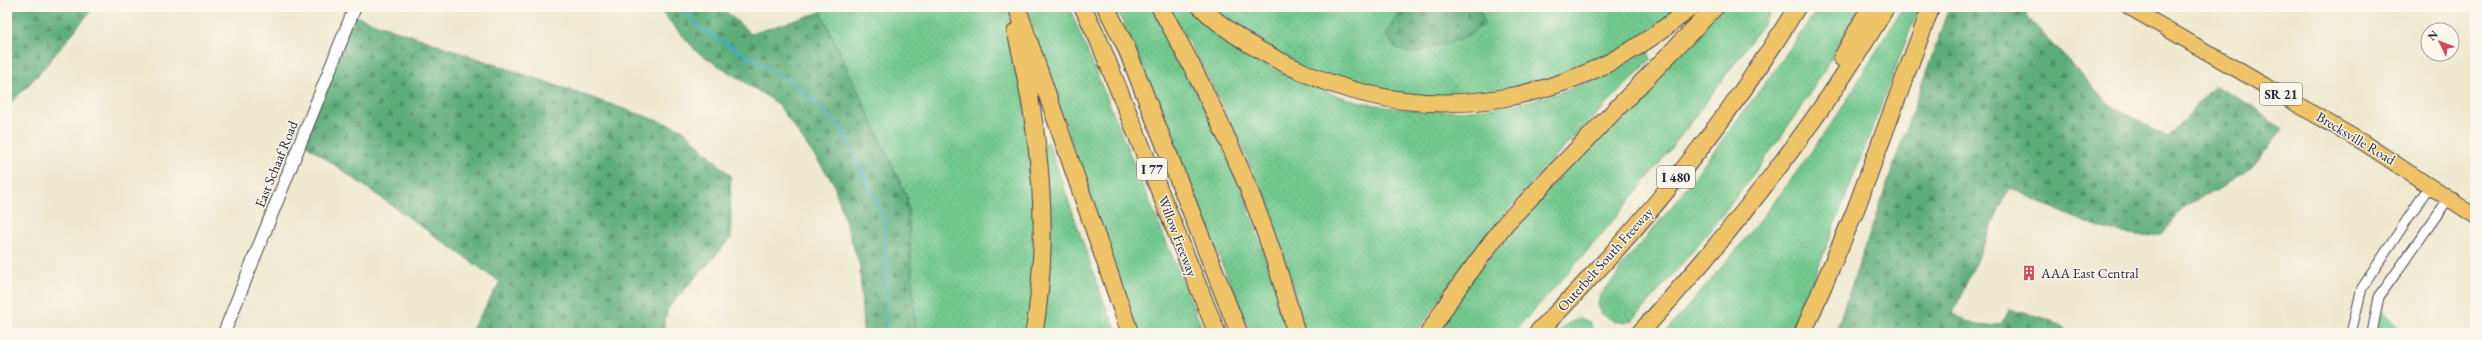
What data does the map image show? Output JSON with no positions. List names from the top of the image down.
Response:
{
  "streets": {
    "highway": [
      "I 77",
      "I 480",
      "Willow Freeway",
      "Outerbelt South Freeway"
    ],
    "main road": ["SR 21", "Brecksville Road"],
    "street": ["East Schaaf Road"]
  },
  "places": {
    "building": ["AAA East Central"]
  },
  "north": "top left"
}
